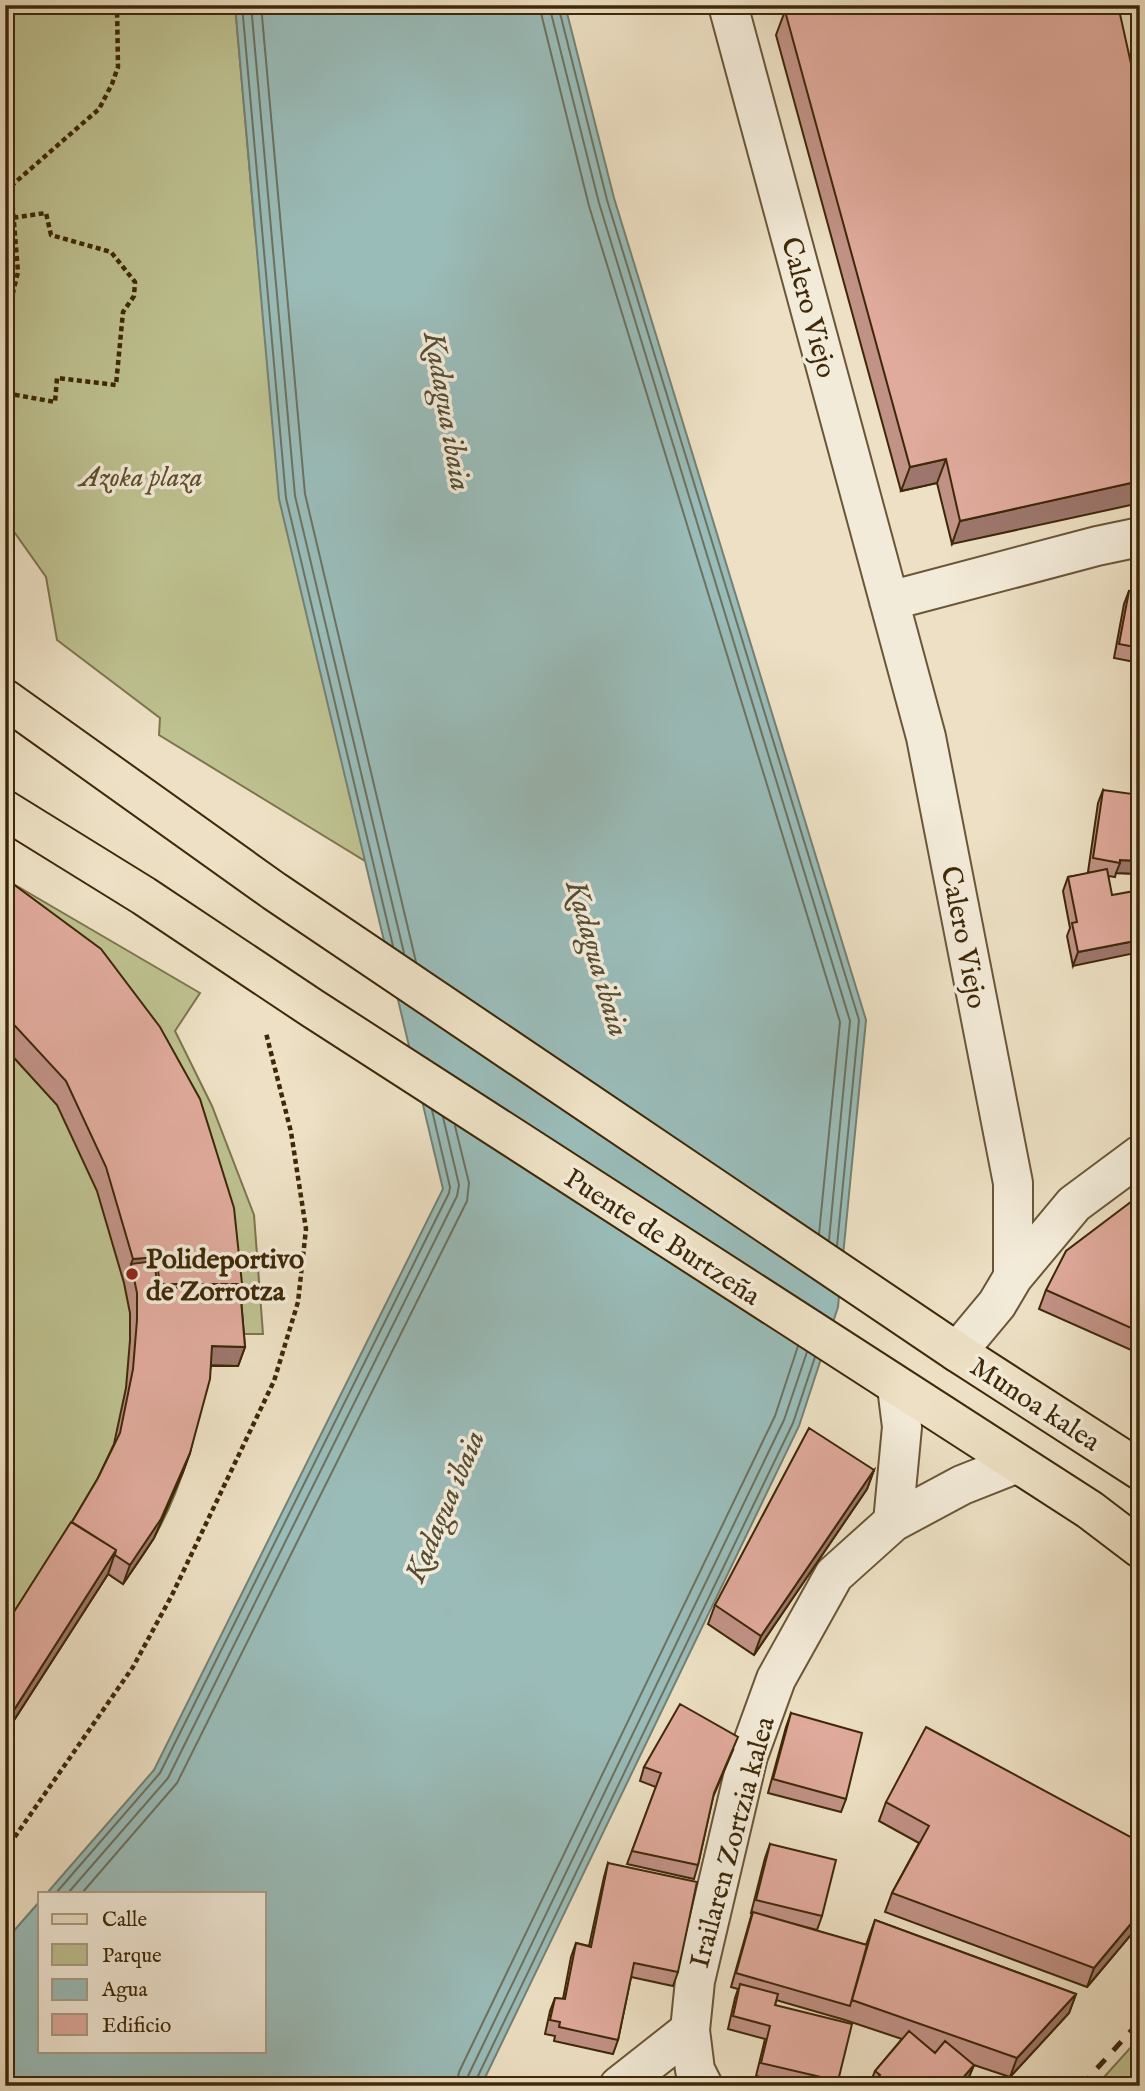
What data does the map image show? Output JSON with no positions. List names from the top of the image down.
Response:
{
  "streets": {
    "main road": ["Puente de Burtzeña", "Munoa kalea"],
    "street": ["Calero Viejo", "Irailaren Zortzia kalea"]
  },
  "crossings": [
    ["Puente de Burtzeña", "Irailaren Zortzia kalea"]
  ],
  "water": ["Kadagua ibaia"],
  "parks": ["Azoka plaza"],
  "places": ["Polideportivo de Zorrotza"],
  "legend": [
    "Calle",
    "Parque",
    "Agua",
    "Edificio"
  ]
}
